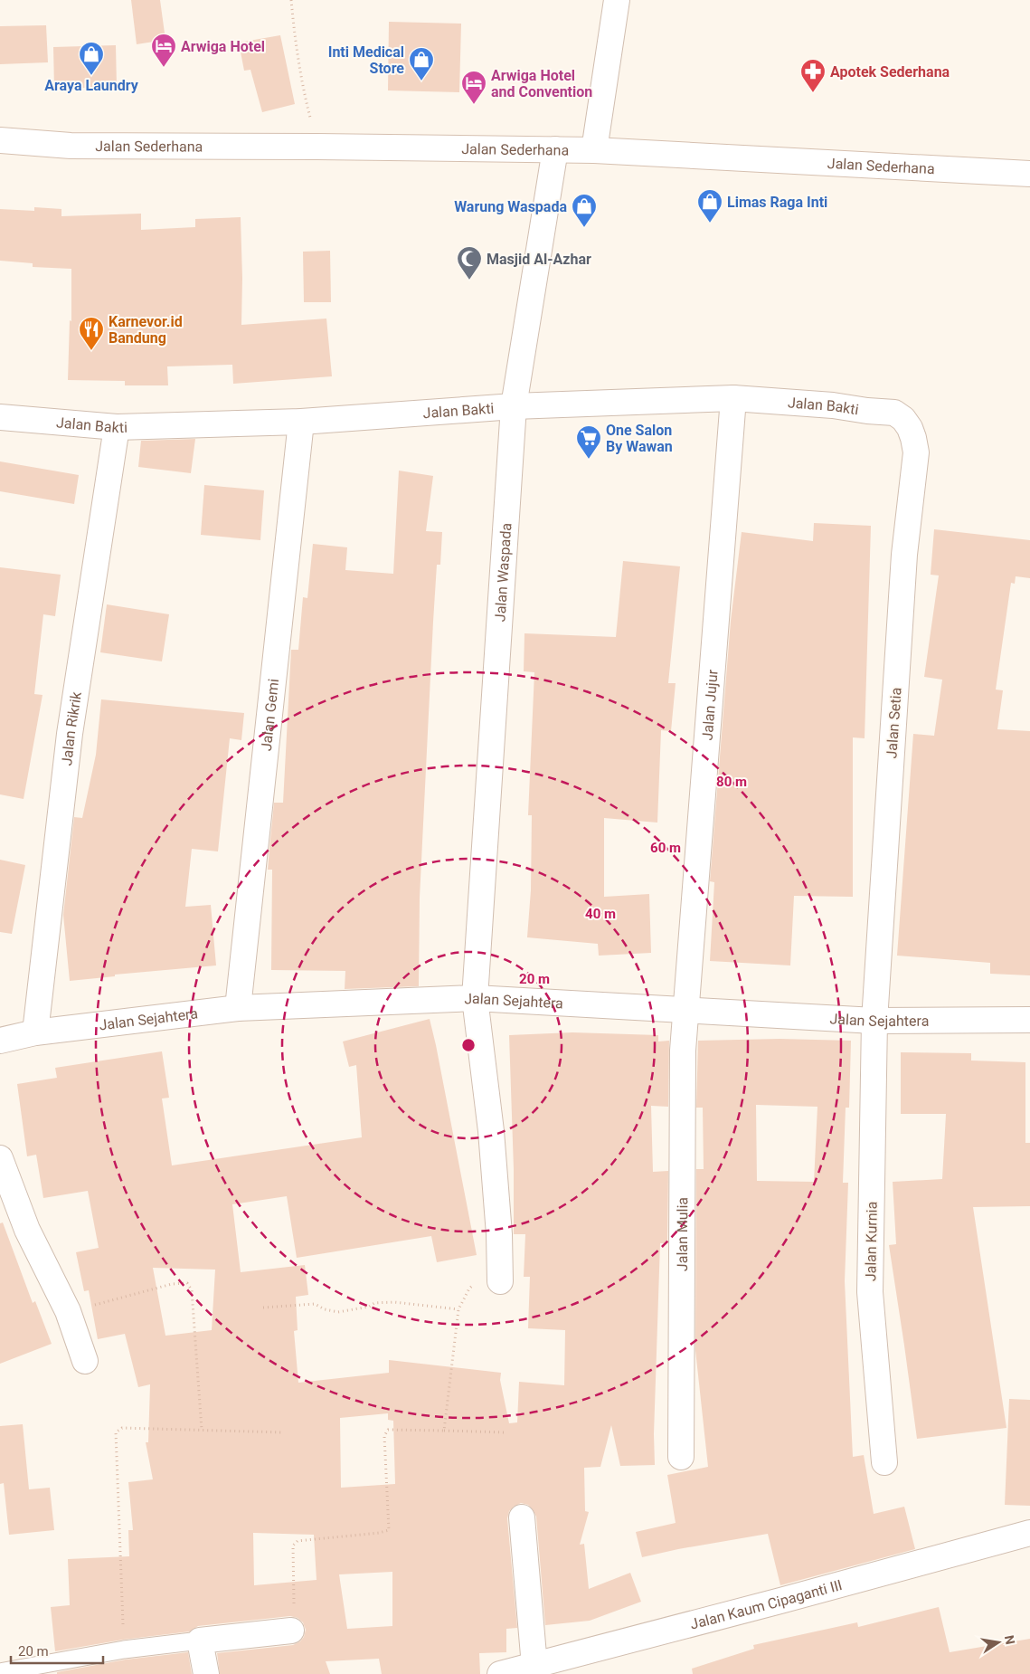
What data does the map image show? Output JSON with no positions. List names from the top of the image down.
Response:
{
  "streets": {
    "street": [
      "Jalan Sederhana",
      "Jalan Bakti",
      "Jalan Waspada",
      "Jalan Jujur",
      "Jalan Gemi",
      "Jalan Setia",
      "Jalan Rikrik",
      "Jalan Sejahtera",
      "Jalan Mulia",
      "Jalan Kurnia",
      "Jalan Kaum Cipaganti III"
    ]
  },
  "crossings": [
    ["Jalan Sederhana", "Jalan Waspada"],
    ["Jalan Bakti", "Jalan Waspada"],
    ["Jalan Bakti", "Jalan Jujur"],
    ["Jalan Bakti", "Jalan Gemi"],
    ["Jalan Bakti", "Jalan Setia"],
    ["Jalan Bakti", "Jalan Rikrik"],
    ["Jalan Waspada", "Jalan Sejahtera"],
    ["Jalan Jujur", "Jalan Sejahtera"],
    ["Jalan Jujur", "Jalan Mulia"],
    ["Jalan Gemi", "Jalan Sejahtera"],
    ["Jalan Setia", "Jalan Sejahtera"],
    ["Jalan Setia", "Jalan Kurnia"],
    ["Jalan Rikrik", "Jalan Sejahtera"],
    ["Jalan Sejahtera", "Jalan Mulia"],
    ["Jalan Sejahtera", "Jalan Kurnia"]
  ],
  "places": {
    "hotel": ["Arwiga Hotel", "Arwiga Hotel and Convention"],
    "shop": [
      "Araya Laundry",
      "Inti Medical Store",
      "Limas Raga Inti",
      "Warung Waspada"
    ],
    "pharmacy": ["Apotek Sederhana"],
    "mosque": ["Masjid Al-Azhar"],
    "restaurant": ["Karnevor.id Bandung"],
    "supermarket": ["One Salon By Wawan"]
  },
  "scale_bar": "20 m",
  "north": "right",
  "rings": [
    "80 m",
    "60 m",
    "40 m",
    "20 m"
  ]
}
